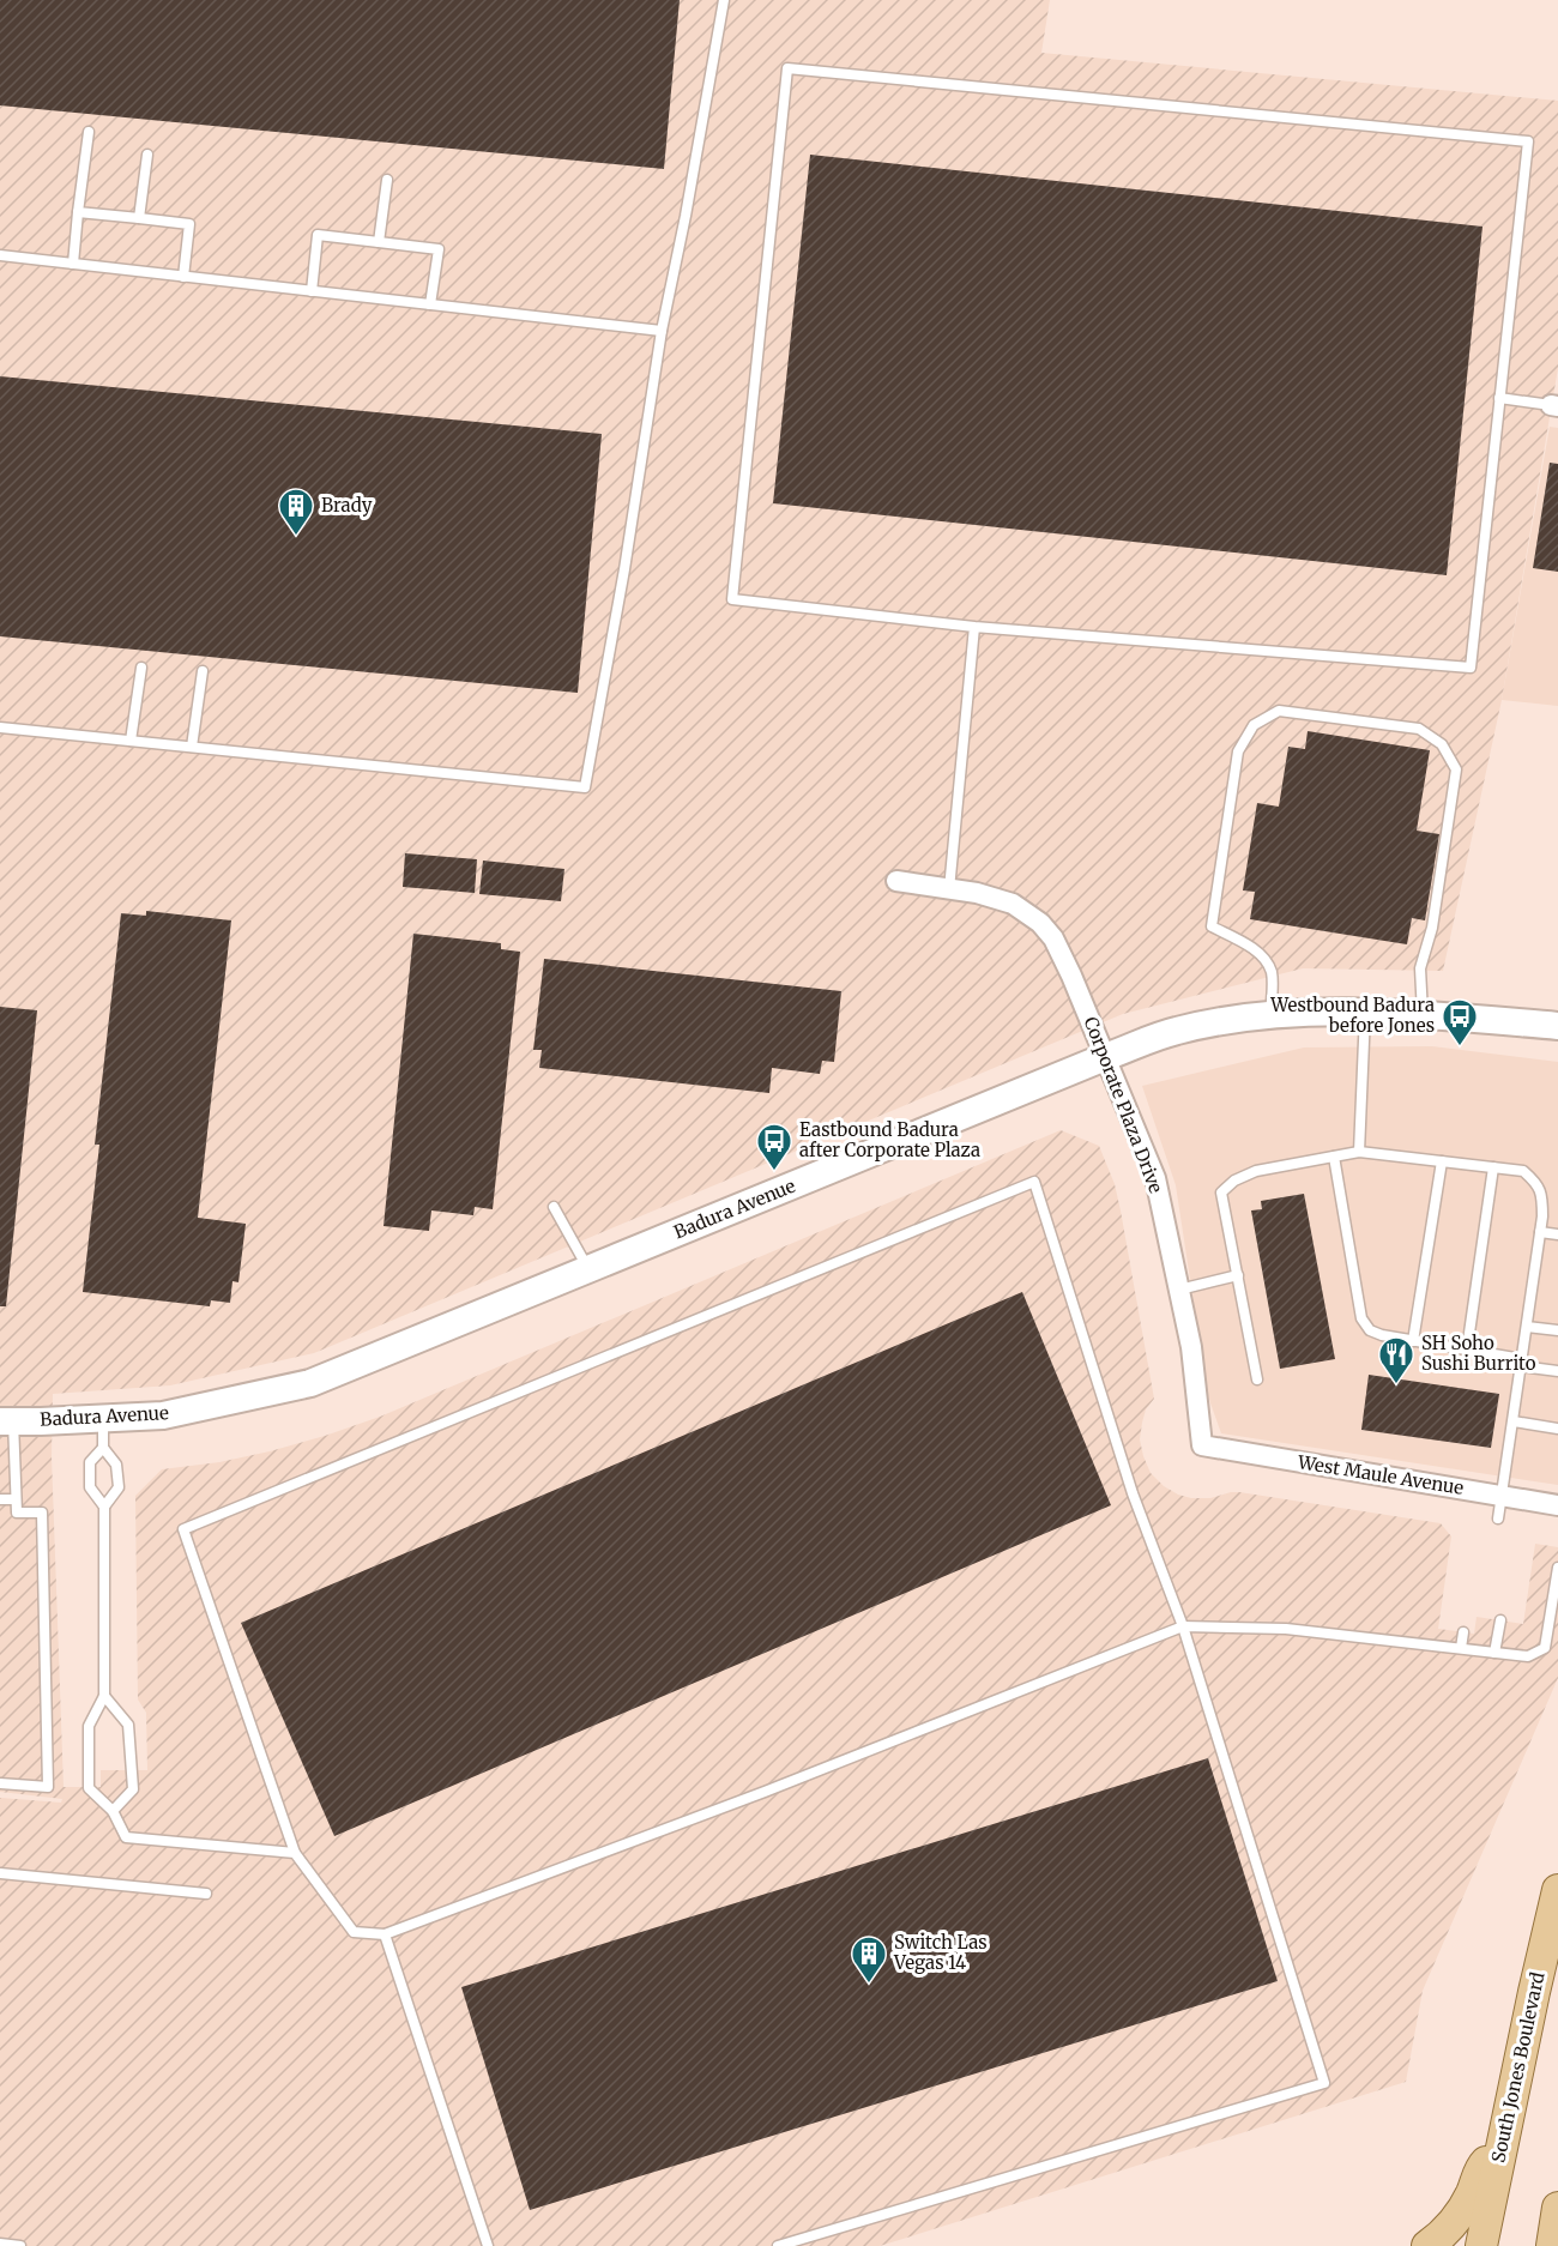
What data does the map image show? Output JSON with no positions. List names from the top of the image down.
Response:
{
  "streets": {
    "main road": ["Badura Avenue", "South Jones Boulevard"],
    "street": ["Corporate Plaza Drive", "West Maule Avenue"]
  },
  "crossings": [
    ["Corporate Plaza Drive", "Badura Avenue"],
    ["Corporate Plaza Drive", "West Maule Avenue"]
  ],
  "places": {
    "building": ["Brady", "Switch Las Vegas 14"],
    "bus stop": ["Westbound Badura before Jones", "Eastbound Badura after Corporate Plaza"],
    "restaurant": ["SH Soho Sushi Burrito"]
  }
}
